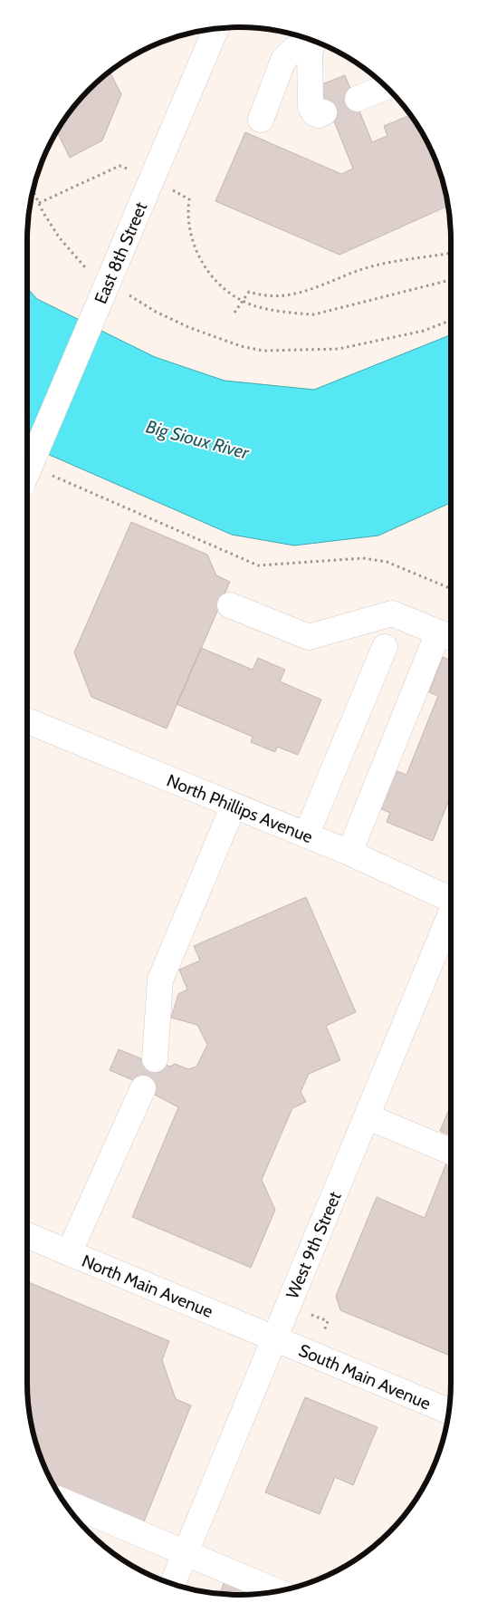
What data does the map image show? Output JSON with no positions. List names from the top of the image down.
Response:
{
  "streets": {
    "street": [
      "East 8th Street",
      "North Phillips Avenue",
      "West 9th Street",
      "North Main Avenue",
      "South Main Avenue"
    ]
  },
  "crossings": [
    ["West 9th Street", "North Main Avenue"],
    ["West 9th Street", "South Main Avenue"],
    ["North Main Avenue", "South Main Avenue"]
  ],
  "water": ["Big Sioux River"]
}
